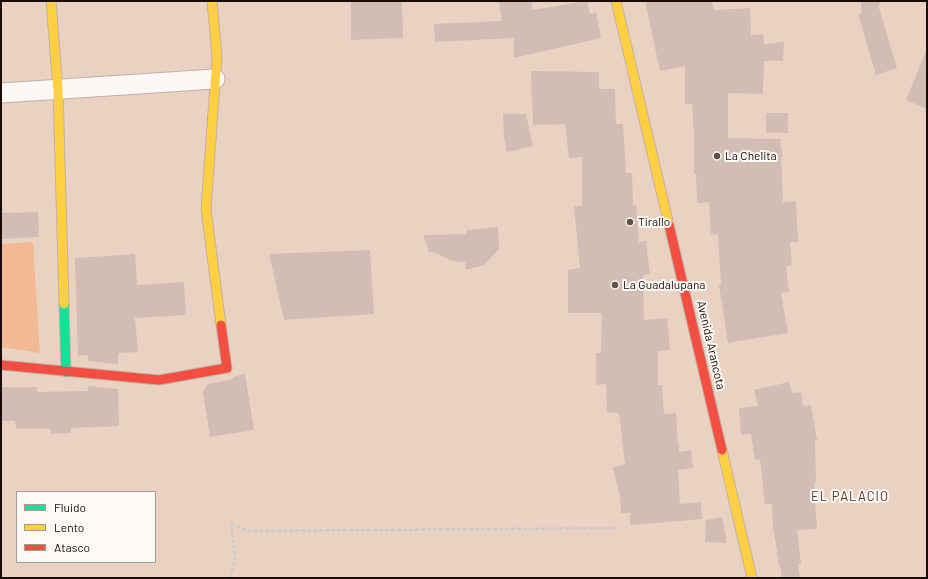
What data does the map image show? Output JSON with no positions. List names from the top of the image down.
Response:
{
  "streets": {
    "street": ["Avenida Arancota"]
  },
  "districts": ["EL PALACIO"],
  "places": ["La Chelita", "Tirallo", "La Guadalupana"],
  "legend": ["Fluido", "Lento", "Atasco"]
}
